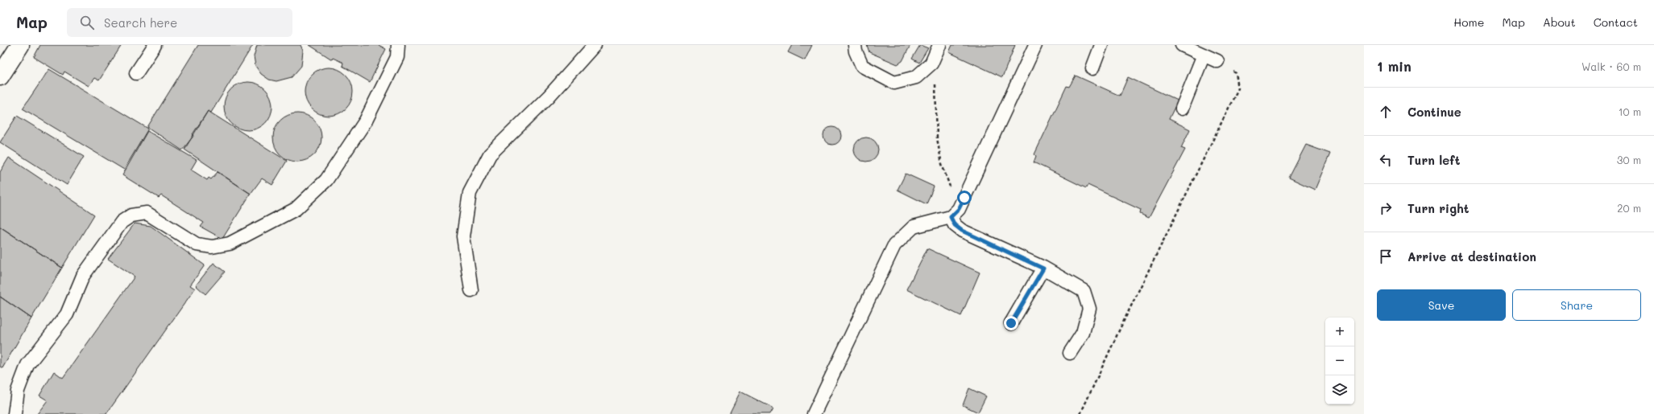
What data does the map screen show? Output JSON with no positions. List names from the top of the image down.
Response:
{
  "page": {
    "header": "Map",
    "search": "Search here",
    "nav": [
      "Home",
      "Map",
      "About",
      "Contact"
    ],
    "heading": ["1 min", "Walk · 60 m"],
    "list": [
      ["Continue", "10 m"],
      ["Turn left", "30 m"],
      ["Turn right", "20 m"],
      "Arrive at destination"
    ],
    "buttons": ["Save", "Share"],
    "map_buttons": ["+", "−"]
  }
}
